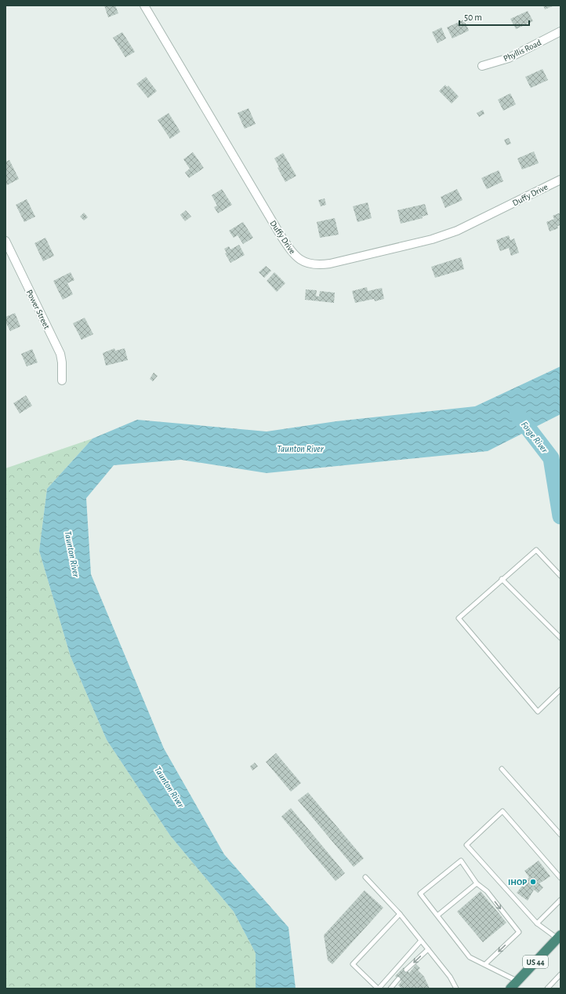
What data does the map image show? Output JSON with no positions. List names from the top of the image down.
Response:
{
  "streets": {
    "highway": ["US 44"],
    "street": ["Phyllis Road", "Duffy Drive", "Power Street"]
  },
  "water": ["Forge River", "Taunton River"],
  "places": ["IHOP"],
  "scale_bar": "50 m"
}
